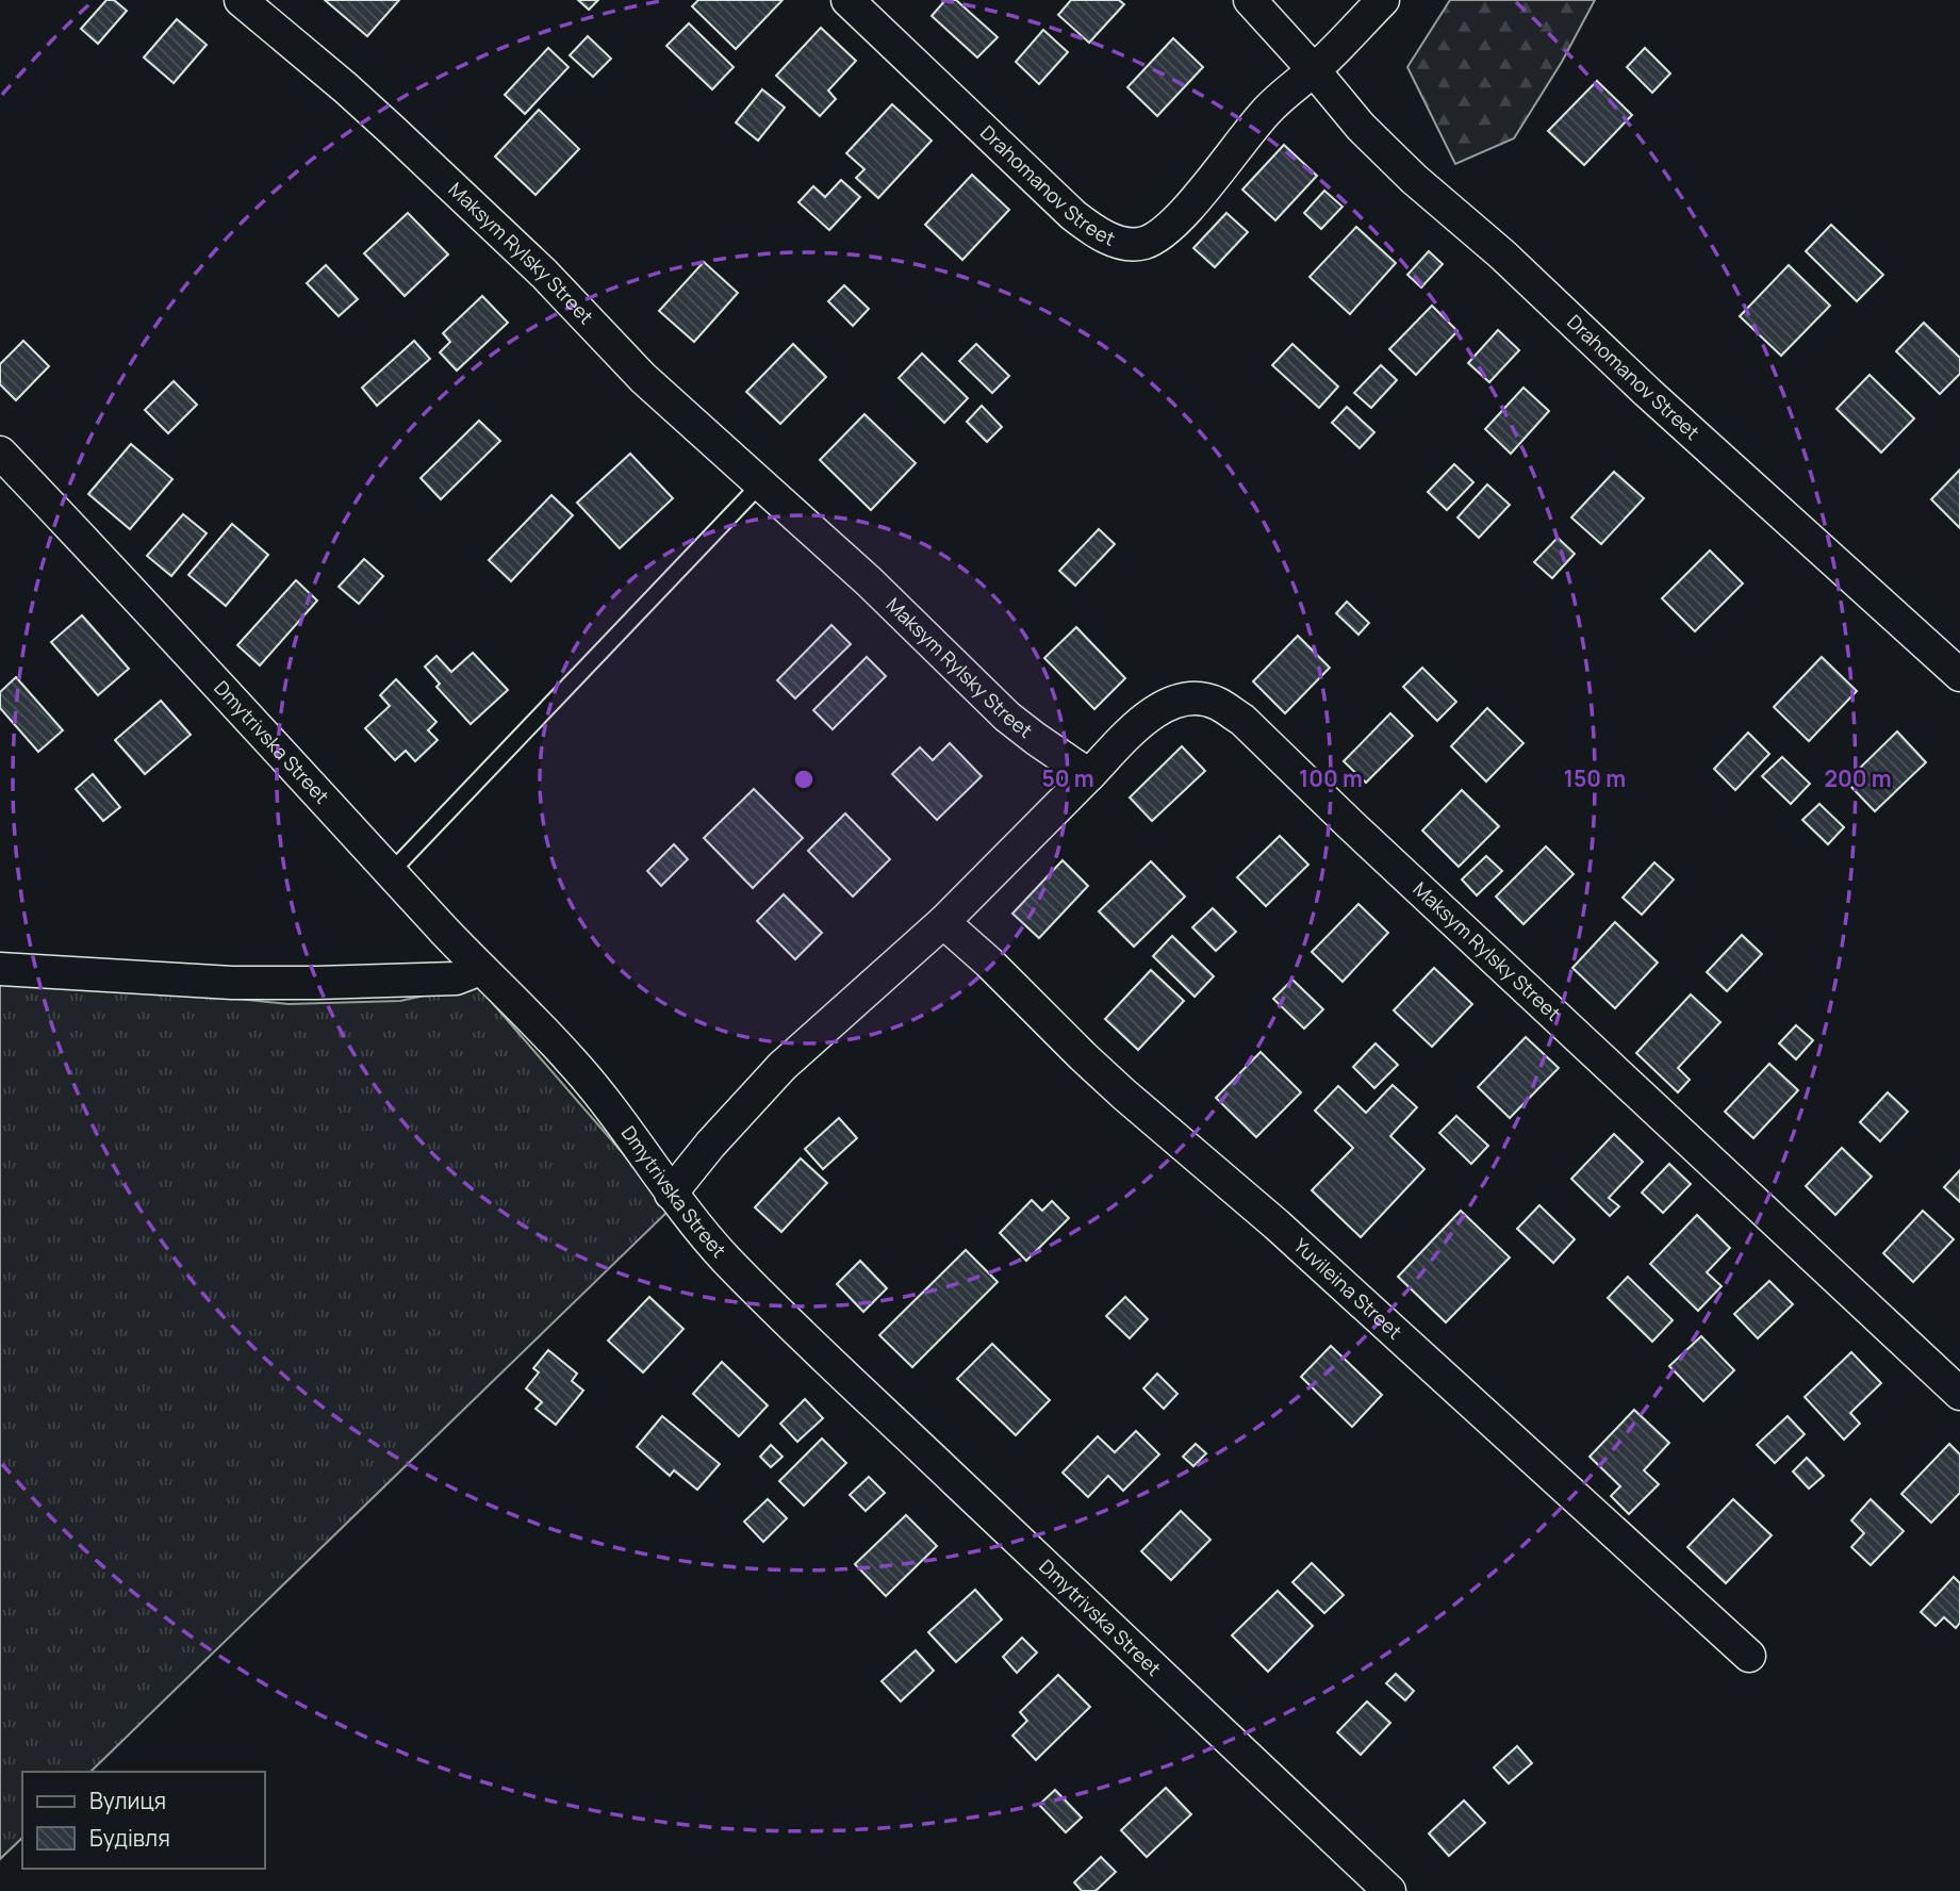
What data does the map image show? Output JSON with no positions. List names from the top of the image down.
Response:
{
  "streets": {
    "street": [
      "Drahomanov Street",
      "Maksym Rylsky Street",
      "Dmytrivska Street",
      "Yuvileina Street"
    ]
  },
  "legend": ["Вулиця", "Будівля"],
  "rings": [
    "50 m",
    "100 m",
    "150 m",
    "200 m"
  ]
}
